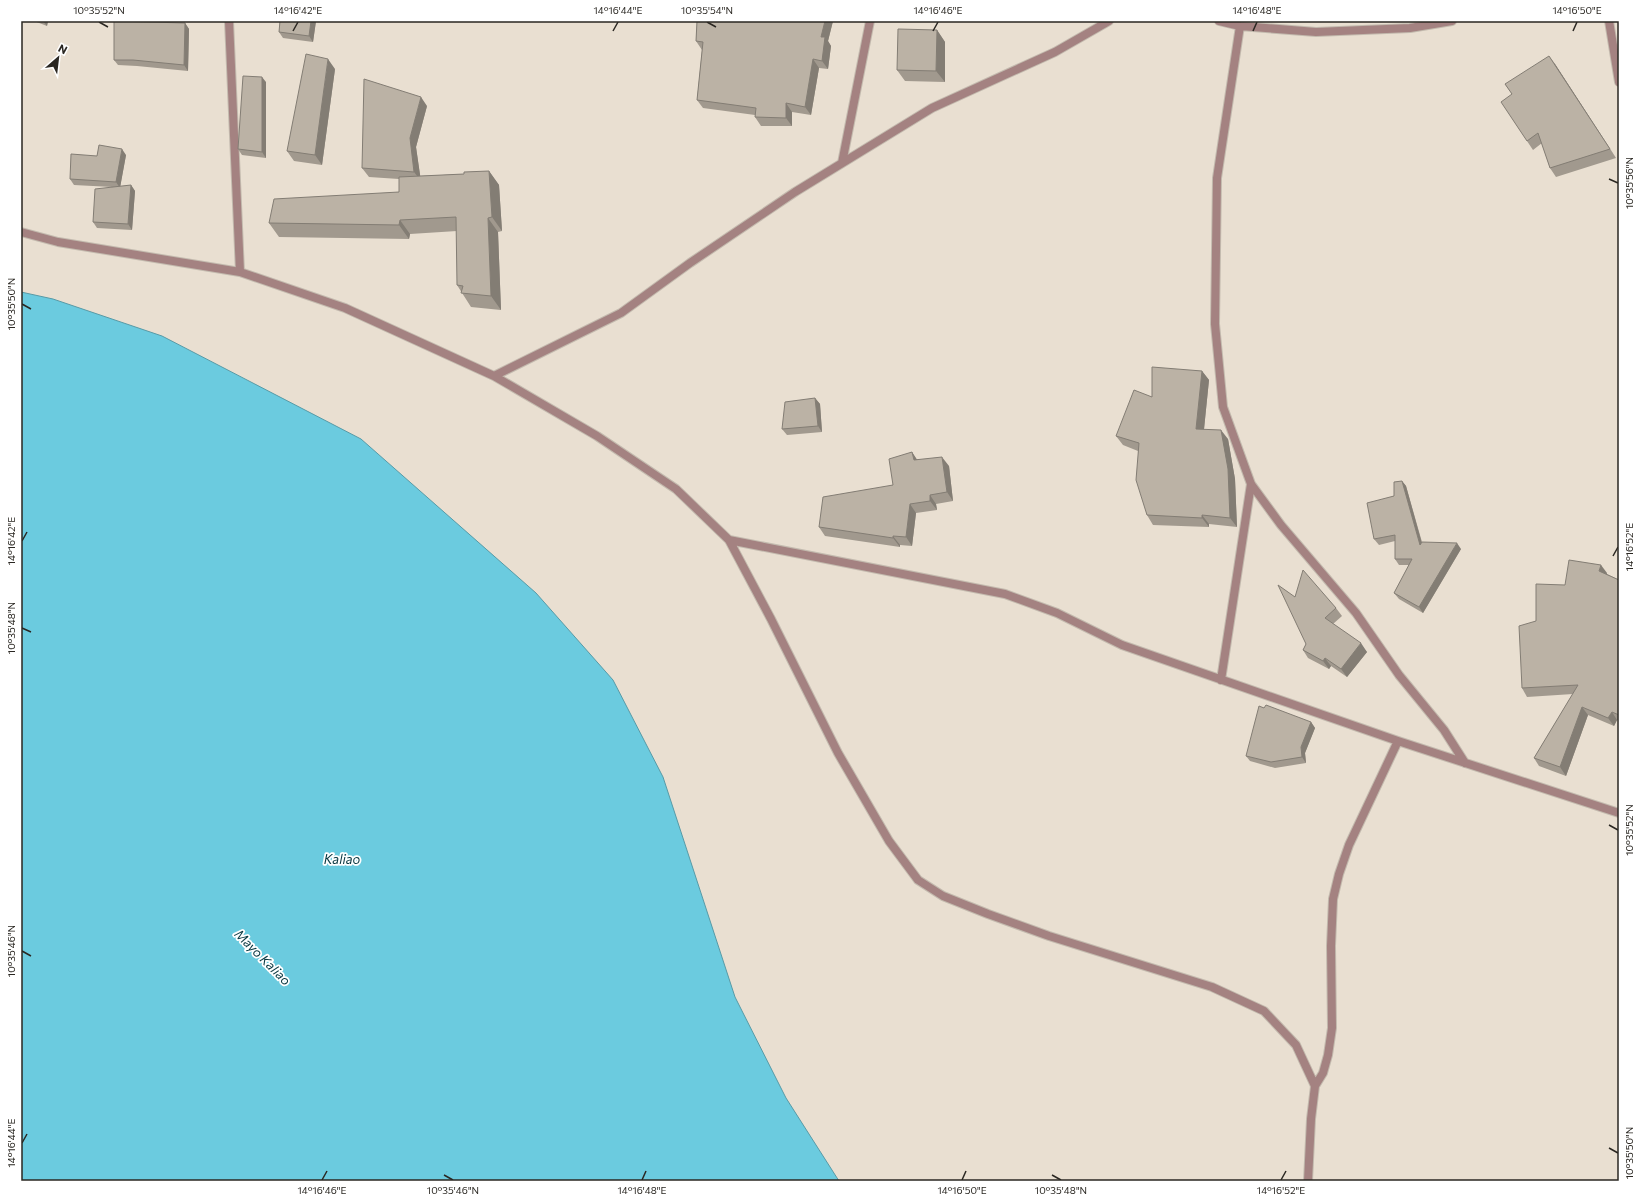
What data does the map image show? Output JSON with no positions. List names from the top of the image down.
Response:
{
  "water": ["Kaliao", "Mayo Kaliao"],
  "north": "top right",
  "coordinates": [
    "10°35'52\"N",
    "14°16'42\"E",
    "14°16'44\"E",
    "10°35'54\"N",
    "14°16'46\"E",
    "14°16'48\"E",
    "14°16'50\"E",
    "10°35'56\"N",
    "10°35'50\"N",
    "14°16'52\"E",
    "10°35'48\"N",
    "10°35'46\"N"
  ]
}
